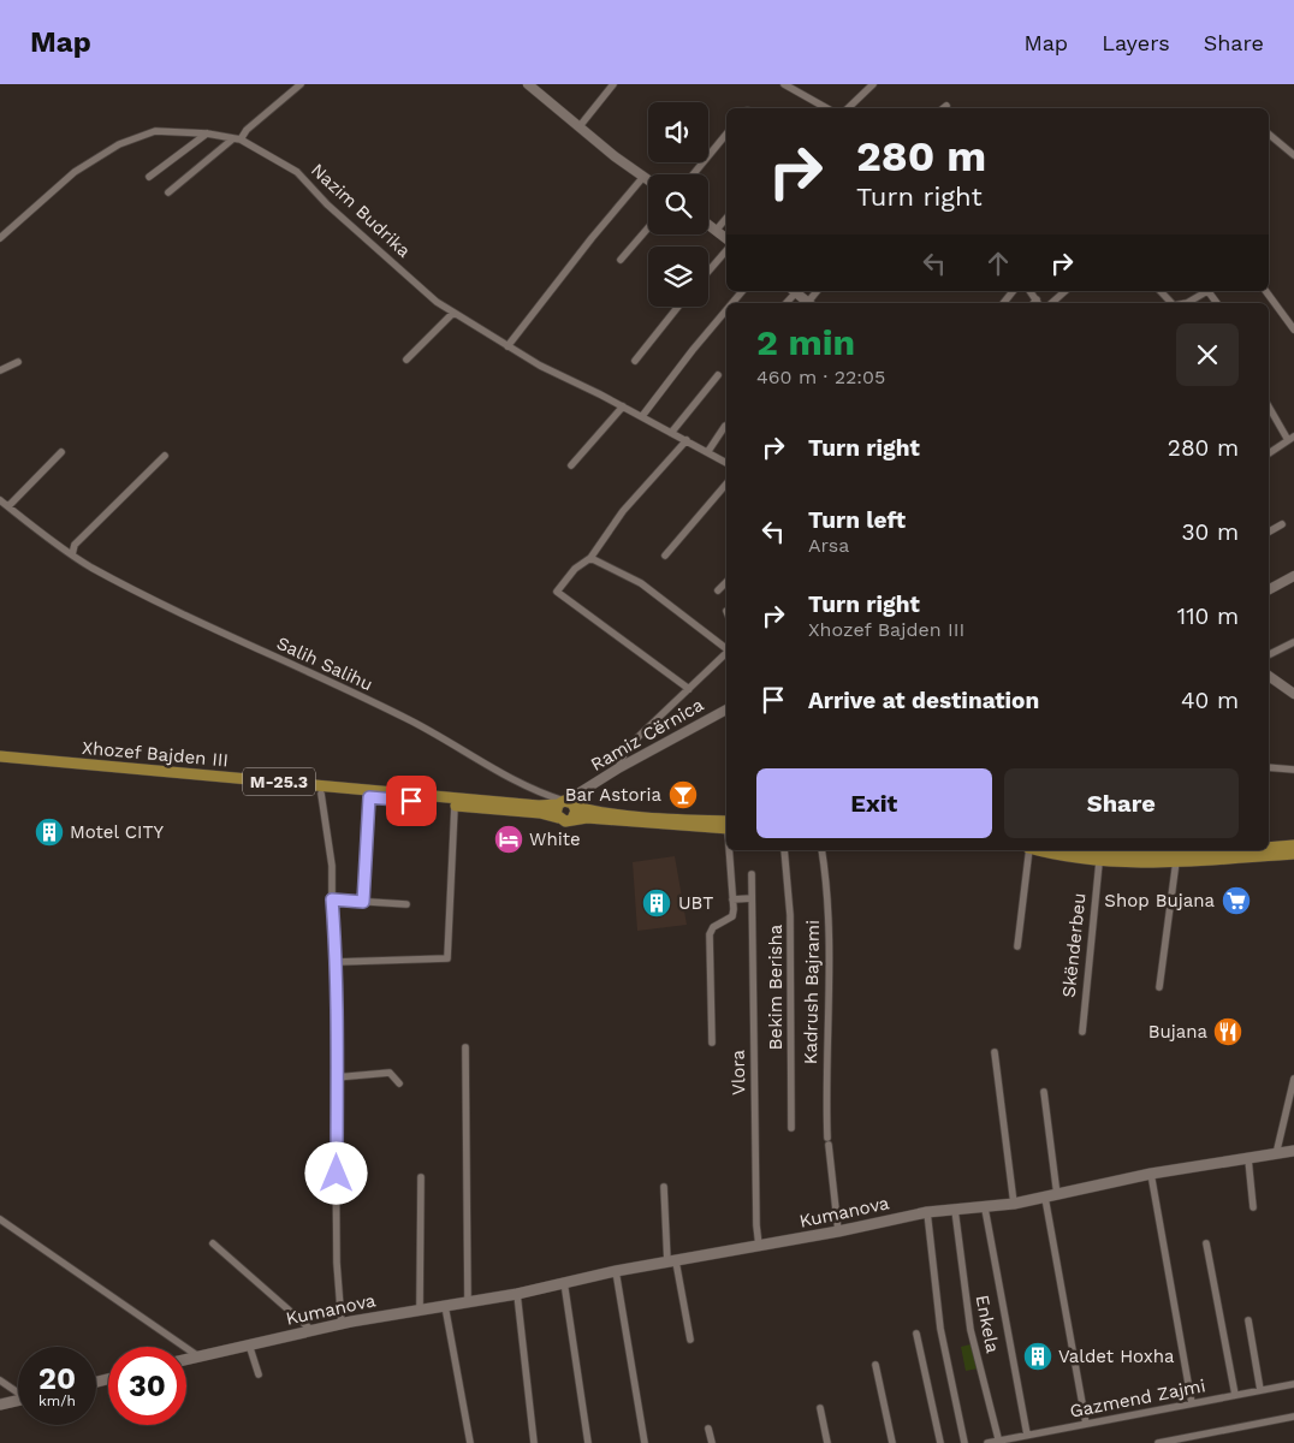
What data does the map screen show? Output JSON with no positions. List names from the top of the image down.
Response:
{
  "streets": {
    "main road": ["Xhozef Bajden III", "M-25.3", "Kumanova"],
    "street": [
      "Nazim Budrika",
      "Salih Salihu",
      "Ramiz Cërnica",
      "Skënderbeu",
      "Bekim Berisha",
      "Kadrush Bajrami",
      "Vlora",
      "Enkela",
      "Gazmend Zajmi"
    ]
  },
  "crossings": [
    ["Salih Salihu", "Ramiz Cërnica"],
    ["Salih Salihu", "Xhozef Bajden III"],
    ["Salih Salihu", "M-25.3"],
    ["Ramiz Cërnica", "Xhozef Bajden III"],
    ["Ramiz Cërnica", "M-25.3"],
    ["Xhozef Bajden III", "M-25.3"],
    ["Kadrush Bajrami", "Kumanova"],
    ["Vlora", "Kumanova"],
    ["Kumanova", "Enkela"],
    ["Enkela", "Gazmend Zajmi"]
  ],
  "places": {
    "bar": ["Bar Astoria"],
    "building": ["Motel CITY", "UBT", "Valdet Hoxha"],
    "hotel": ["White"],
    "supermarket": ["Shop Bujana"],
    "restaurant": ["Bujana"]
  },
  "page": {
    "header": "Map",
    "nav": ["Map", "Layers", "Share"],
    "turn": ["280 m", "Turn right"],
    "heading": ["2 min", "460 m · 22:05"],
    "list": [
      {
        "name": "Turn right",
        "value": "280 m"
      },
      {
        "name": "Turn left",
        "note": "Arsa",
        "value": "30 m"
      },
      {
        "name": "Turn right",
        "note": "Xhozef Bajden III",
        "value": "110 m"
      },
      {
        "name": "Arrive at destination",
        "value": "40 m"
      }
    ],
    "buttons": ["Exit", "Share"],
    "speed": "20 km/h",
    "limit": "30"
  }
}
